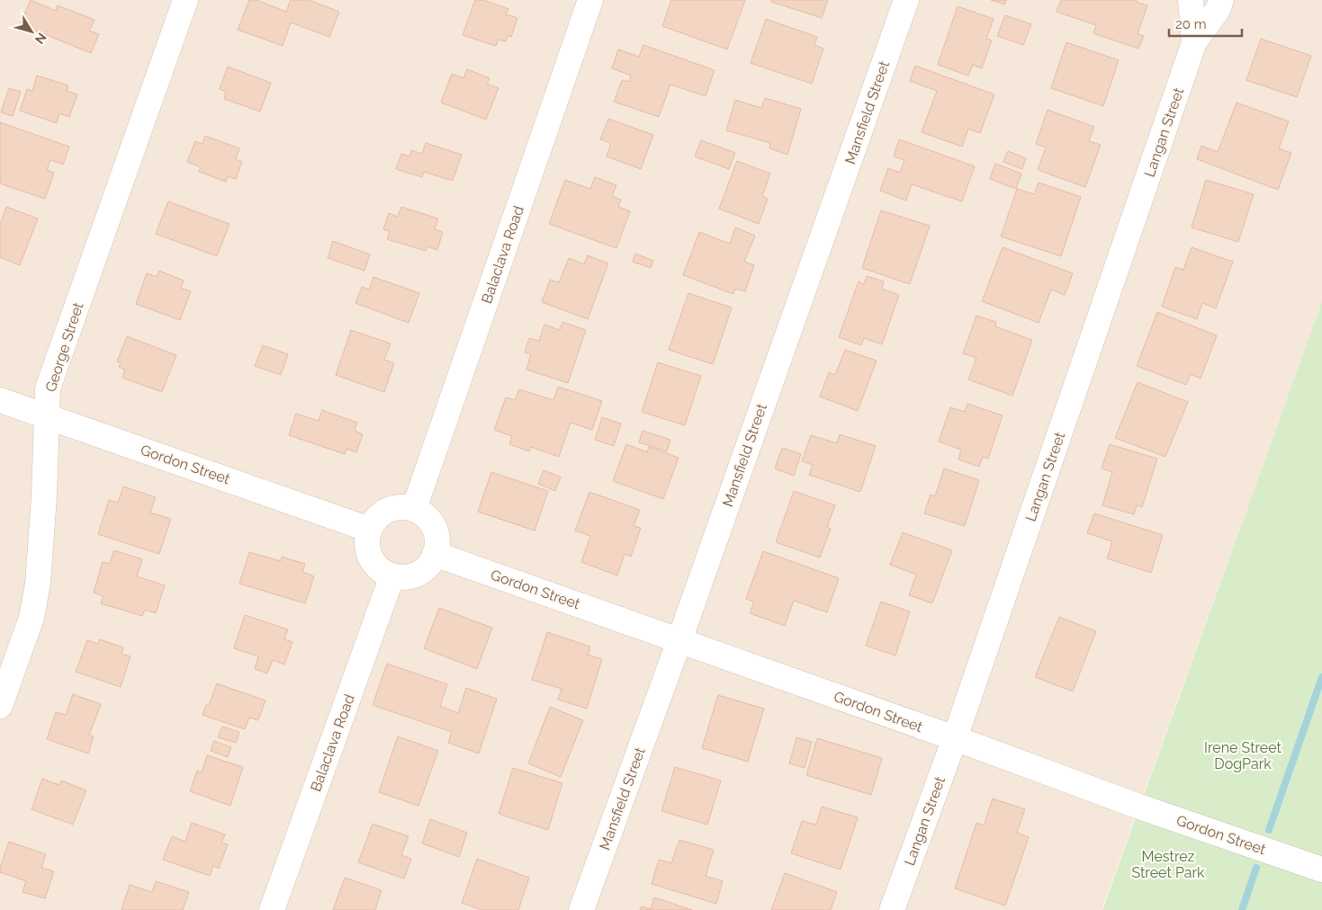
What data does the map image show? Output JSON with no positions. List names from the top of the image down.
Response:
{
  "streets": {
    "street": [
      "Mansfield Street",
      "Langan Street",
      "Balaclava Road",
      "George Street",
      "Gordon Street"
    ]
  },
  "crossings": [
    ["Mansfield Street", "Gordon Street"],
    ["Langan Street", "Gordon Street"],
    ["Balaclava Road", "Gordon Street"],
    ["George Street", "Gordon Street"]
  ],
  "parks": ["Irene Street DogPark", "Mestrez Street Park"],
  "scale_bar": "20 m",
  "north": "bottom right"
}
